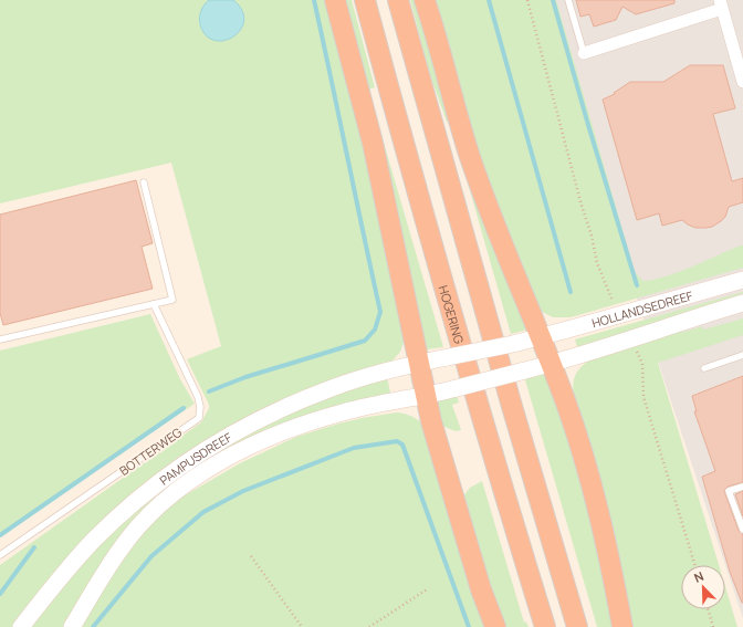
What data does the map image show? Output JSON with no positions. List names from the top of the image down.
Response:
{
  "streets": {
    "highway": ["HOGERING"],
    "main road": ["HOLLANDSEDREEF", "PAMPUSDREEF"],
    "lane": ["BOTTERWEG"]
  },
  "crossings": [
    ["HOLLANDSEDREEF", "PAMPUSDREEF"]
  ],
  "north": "top left"
}
